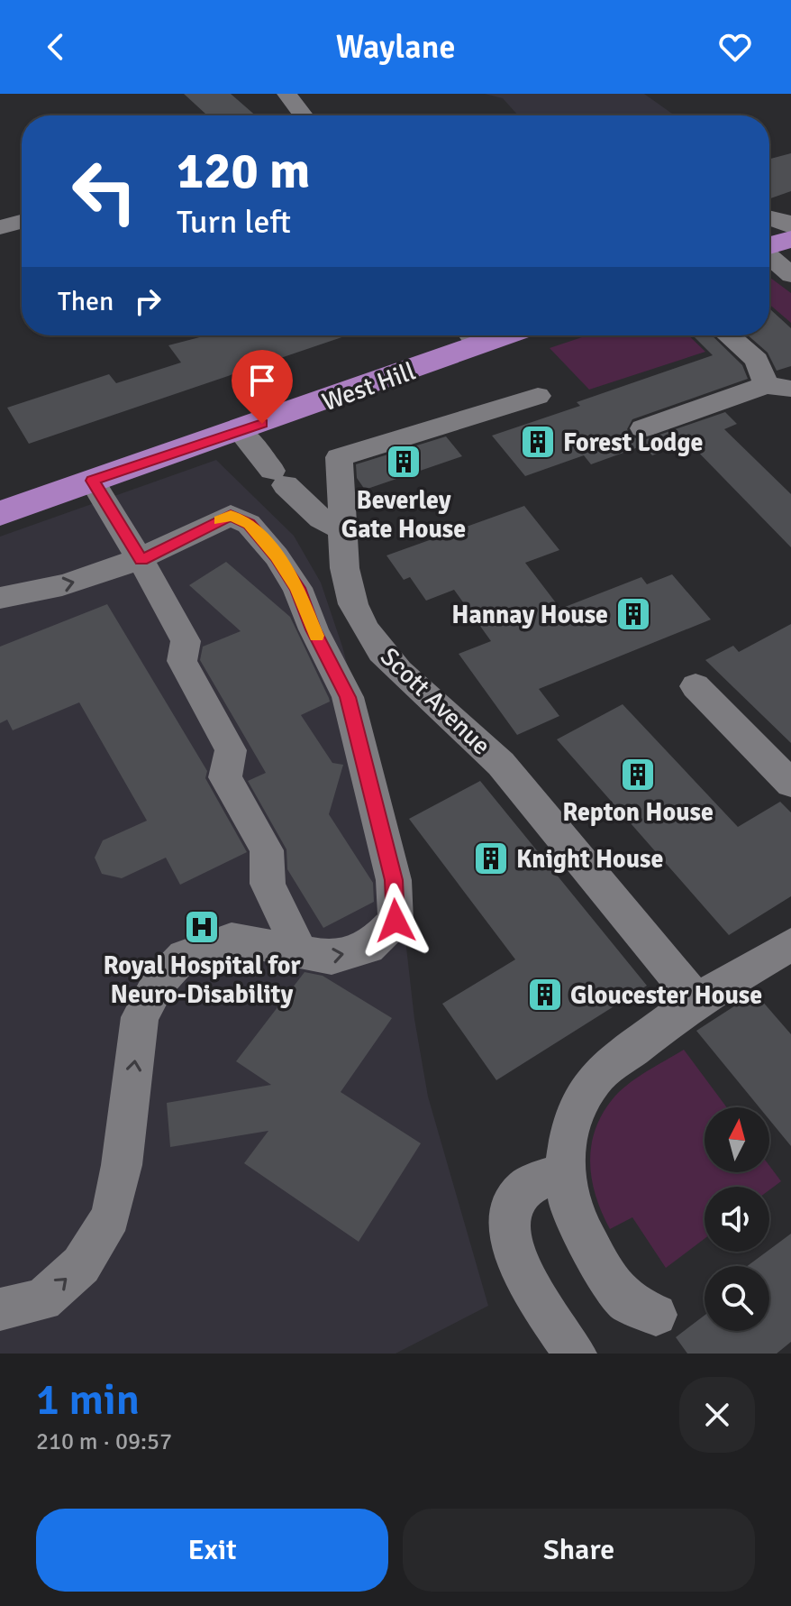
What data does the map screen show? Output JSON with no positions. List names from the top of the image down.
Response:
{
  "streets": {
    "highway": ["West Hill"],
    "street": ["Scott Avenue"]
  },
  "places": {
    "building": [
      "Forest Lodge",
      "Beverley Gate House",
      "Hannay House",
      "Repton House",
      "Knight House",
      "Gloucester House"
    ],
    "hospital": ["Royal Hospital for Neuro-Disability"]
  },
  "north": "top",
  "page": {
    "header": "Waylane",
    "turn": ["120 m", "Turn left"],
    "then": "Then",
    "heading": ["1 min", "210 m · 09:57"],
    "buttons": ["Exit", "Share"]
  }
}
